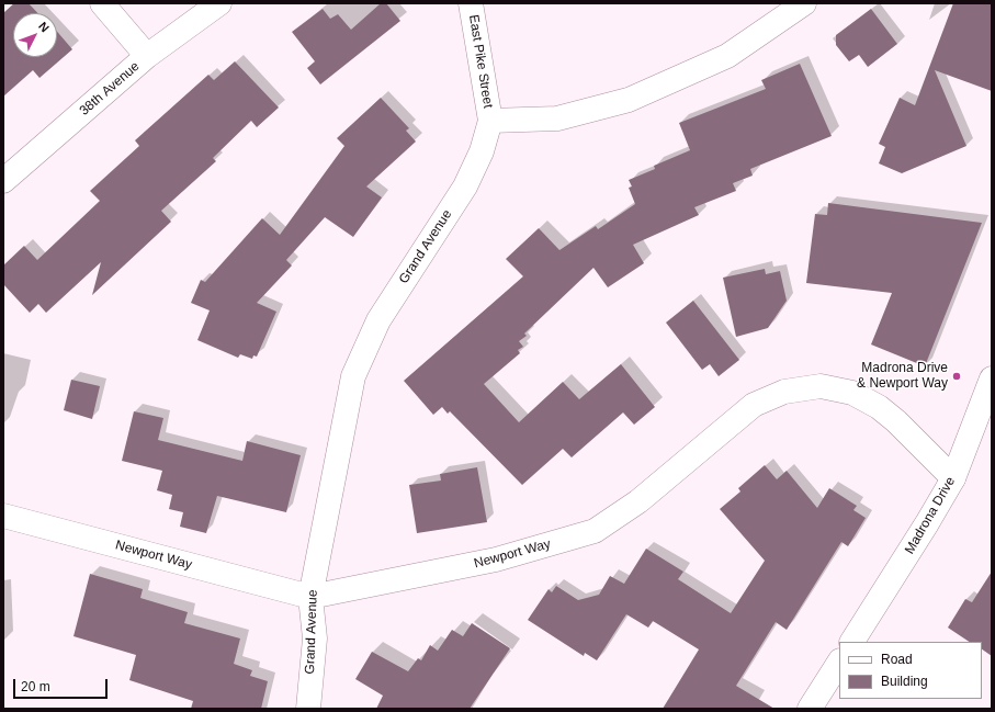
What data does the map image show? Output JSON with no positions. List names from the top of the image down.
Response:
{
  "streets": {
    "street": [
      "East Pike Street",
      "38th Avenue",
      "Grand Avenue",
      "Madrona Drive",
      "Newport Way"
    ]
  },
  "crossings": [
    ["East Pike Street", "Grand Avenue"],
    ["Grand Avenue", "Newport Way"],
    ["Madrona Drive", "Newport Way"]
  ],
  "places": ["Madrona Drive & Newport Way"],
  "legend": ["Road", "Building"],
  "scale_bar": "20 m",
  "north": "top right"
}
